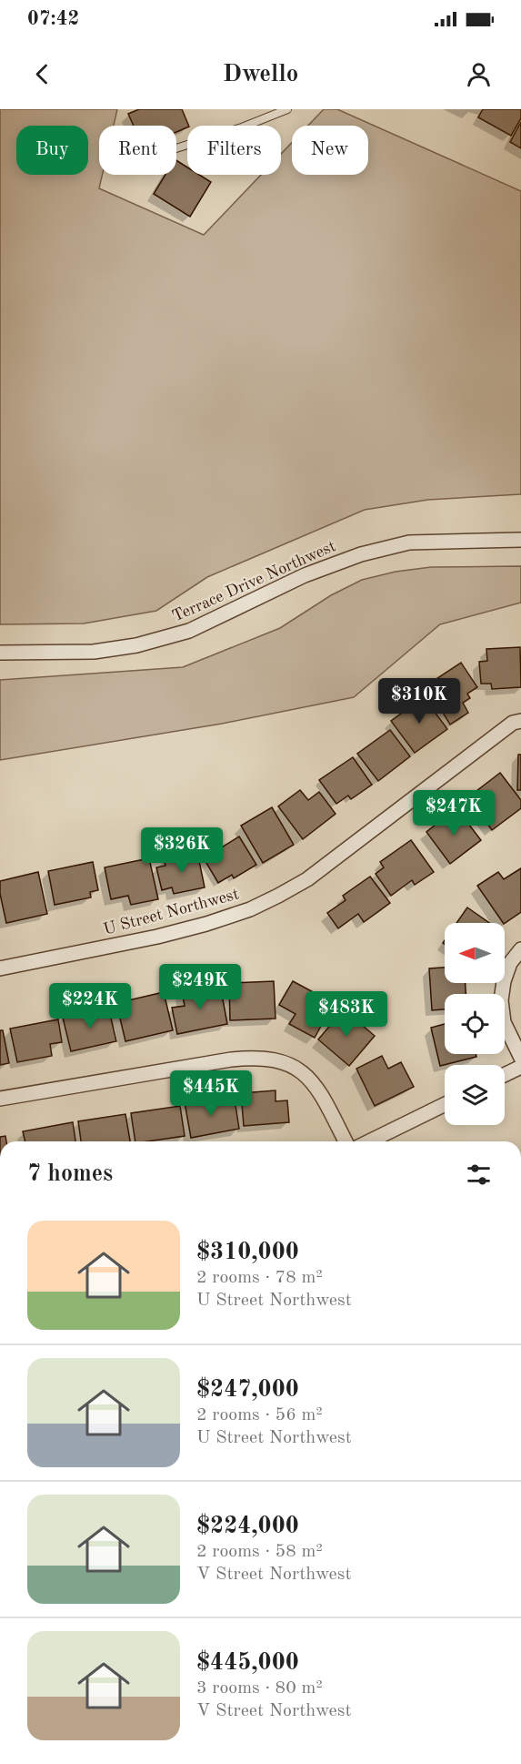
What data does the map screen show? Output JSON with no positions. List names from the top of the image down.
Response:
{
  "streets": {
    "street": ["Terrace Drive Northwest", "U Street Northwest"]
  },
  "north": "left",
  "page": {
    "status": "07:42",
    "header": "Dwello",
    "chip": [
      "Buy",
      "Rent",
      "Filters",
      "New"
    ],
    "price": [
      "$310K",
      "$247K",
      "$326K",
      "$249K",
      "$224K",
      "$483K",
      "$445K"
    ],
    "heading": "7 homes",
    "list": [
      {
        "name": "$310,000",
        "note": "2 rooms · 78 m² · U Street Northwest"
      },
      {
        "name": "$247,000",
        "note": "2 rooms · 56 m² · U Street Northwest"
      },
      {
        "name": "$224,000",
        "note": "2 rooms · 58 m² · V Street Northwest"
      },
      {
        "name": "$445,000",
        "note": "3 rooms · 80 m² · V Street Northwest"
      }
    ]
  }
}
